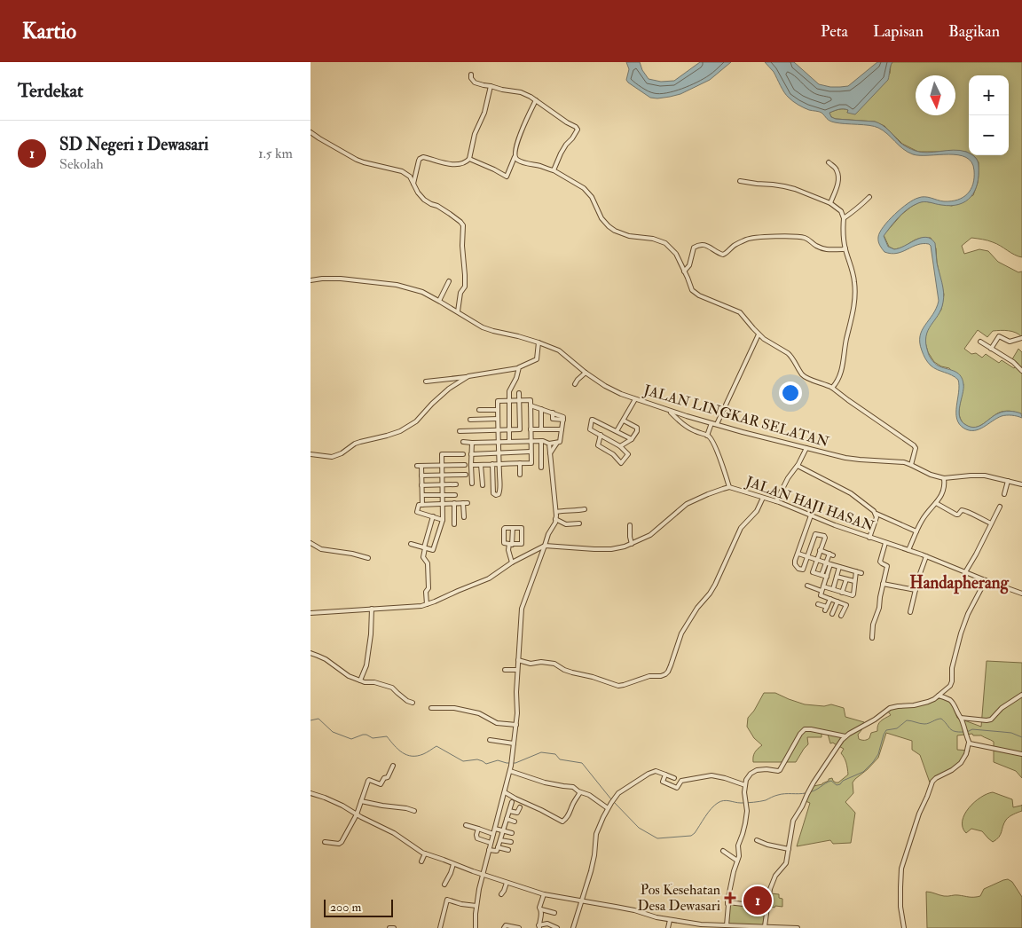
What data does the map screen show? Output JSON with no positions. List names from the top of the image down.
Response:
{
  "streets": {
    "street": ["JALAN LINGKAR SELATAN", "JALAN HAJI HASAN"]
  },
  "districts": ["Handapherang"],
  "places": {
    "health": ["Pos Kesehatan Desa Dewasari"]
  },
  "scale_bar": "200 m",
  "north": "bottom",
  "page": {
    "header": "Kartio",
    "nav": ["Peta", "Lapisan", "Bagikan"],
    "heading": "Terdekat",
    "map_buttons": ["+", "−"],
    "list": [
      {
        "mark": "1",
        "name": "SD Negeri 1 Dewasari",
        "note": "Sekolah",
        "value": "1.5 km"
      }
    ],
    "pins": "1",
    "scale": "200 m"
  }
}
